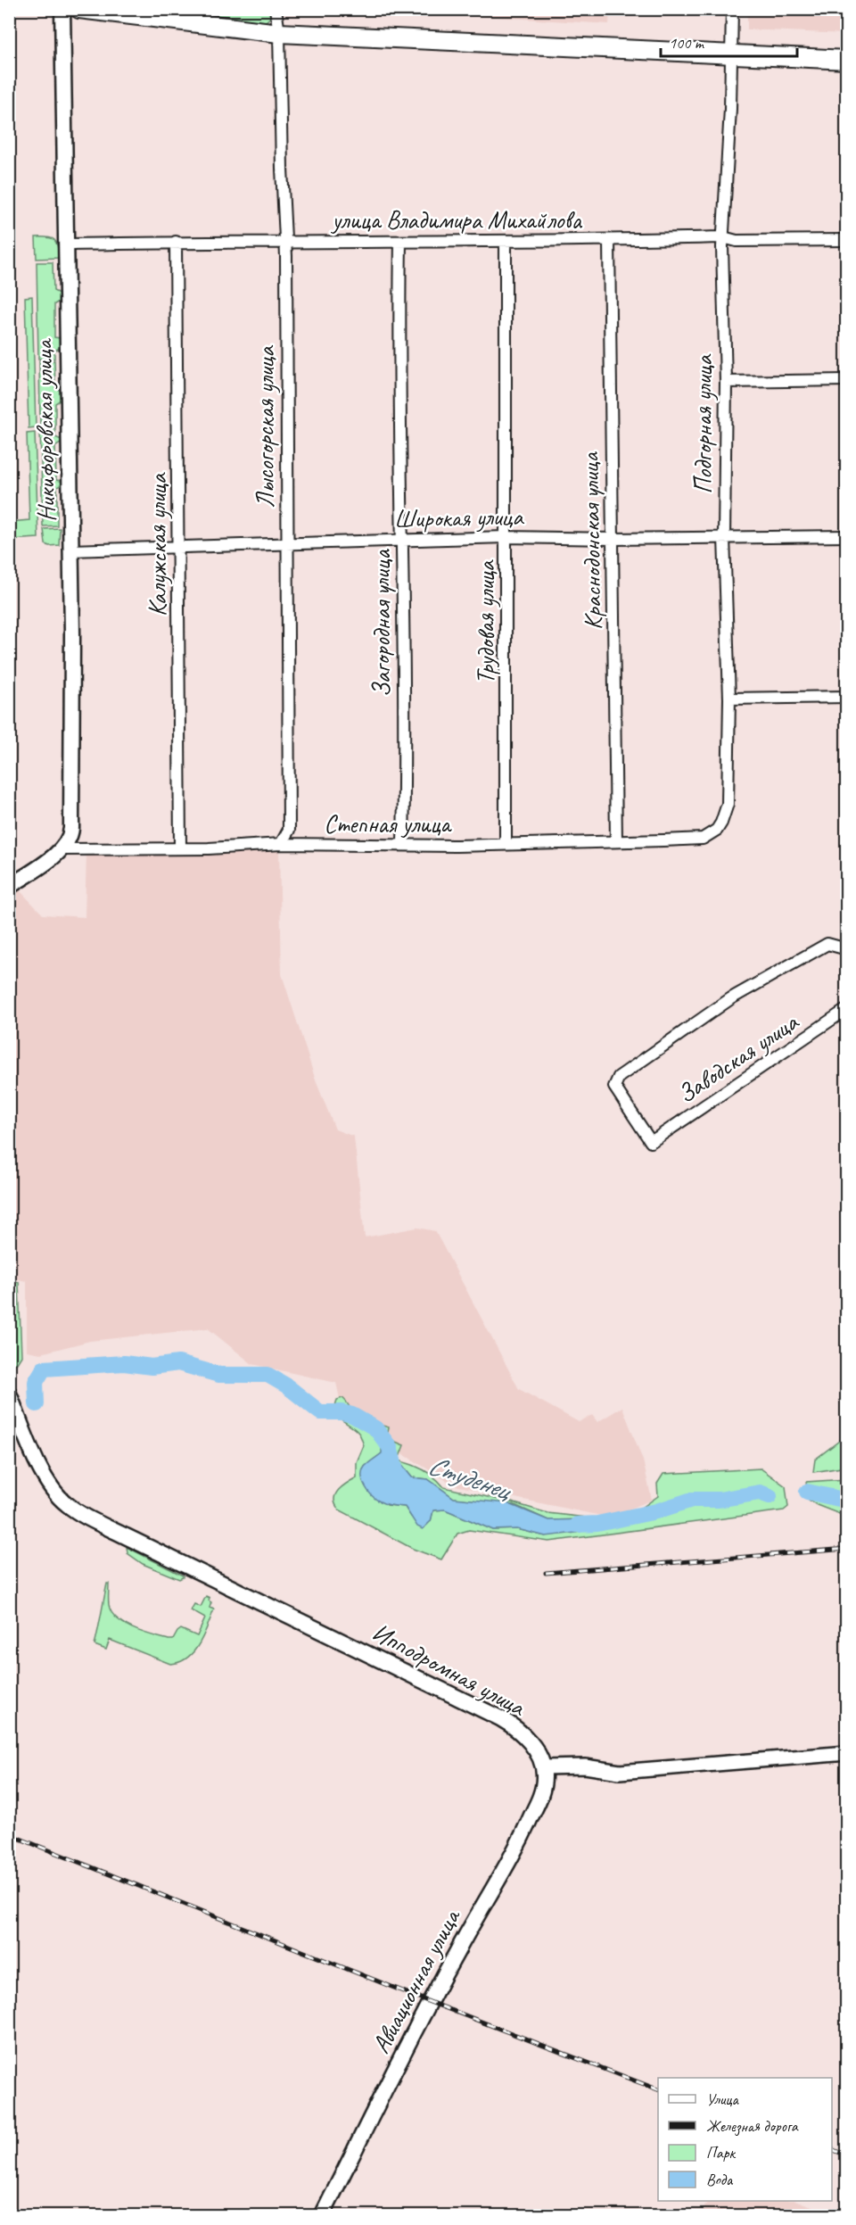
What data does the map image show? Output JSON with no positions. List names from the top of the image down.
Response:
{
  "streets": {
    "main road": ["Никифоровская улица", "Ипподромная улица", "Авиационная улица"],
    "street": [
      "улица Владимира Михайлова",
      "Подгорная улица",
      "Лысогорская улица",
      "Широкая улица",
      "Краснодонская улица",
      "Калужская улица",
      "Трудовая улица",
      "Загородная улица",
      "Степная улица",
      "Заводская улица"
    ]
  },
  "crossings": [
    ["улица Владимира Михайлова", "Подгорная улица"],
    ["улица Владимира Михайлова", "Лысогорская улица"],
    ["улица Владимира Михайлова", "Никифоровская улица"],
    ["улица Владимира Михайлова", "Краснодонская улица"],
    ["улица Владимира Михайлова", "Калужская улица"],
    ["улица Владимира Михайлова", "Трудовая улица"],
    ["улица Владимира Михайлова", "Загородная улица"],
    ["Подгорная улица", "Широкая улица"],
    ["Подгорная улица", "Степная улица"],
    ["Лысогорская улица", "Широкая улица"],
    ["Лысогорская улица", "Степная улица"],
    ["Никифоровская улица", "Широкая улица"],
    ["Никифоровская улица", "Степная улица"],
    ["Широкая улица", "Краснодонская улица"],
    ["Широкая улица", "Калужская улица"],
    ["Широкая улица", "Трудовая улица"],
    ["Широкая улица", "Загородная улица"],
    ["Краснодонская улица", "Степная улица"],
    ["Калужская улица", "Степная улица"],
    ["Трудовая улица", "Степная улица"],
    ["Загородная улица", "Степная улица"],
    ["Ипподромная улица", "Авиационная улица"]
  ],
  "water": ["Студенец"],
  "legend": [
    "Улица",
    "Железная дорога",
    "Парк",
    "Вода"
  ],
  "scale_bar": "100 m"
}
